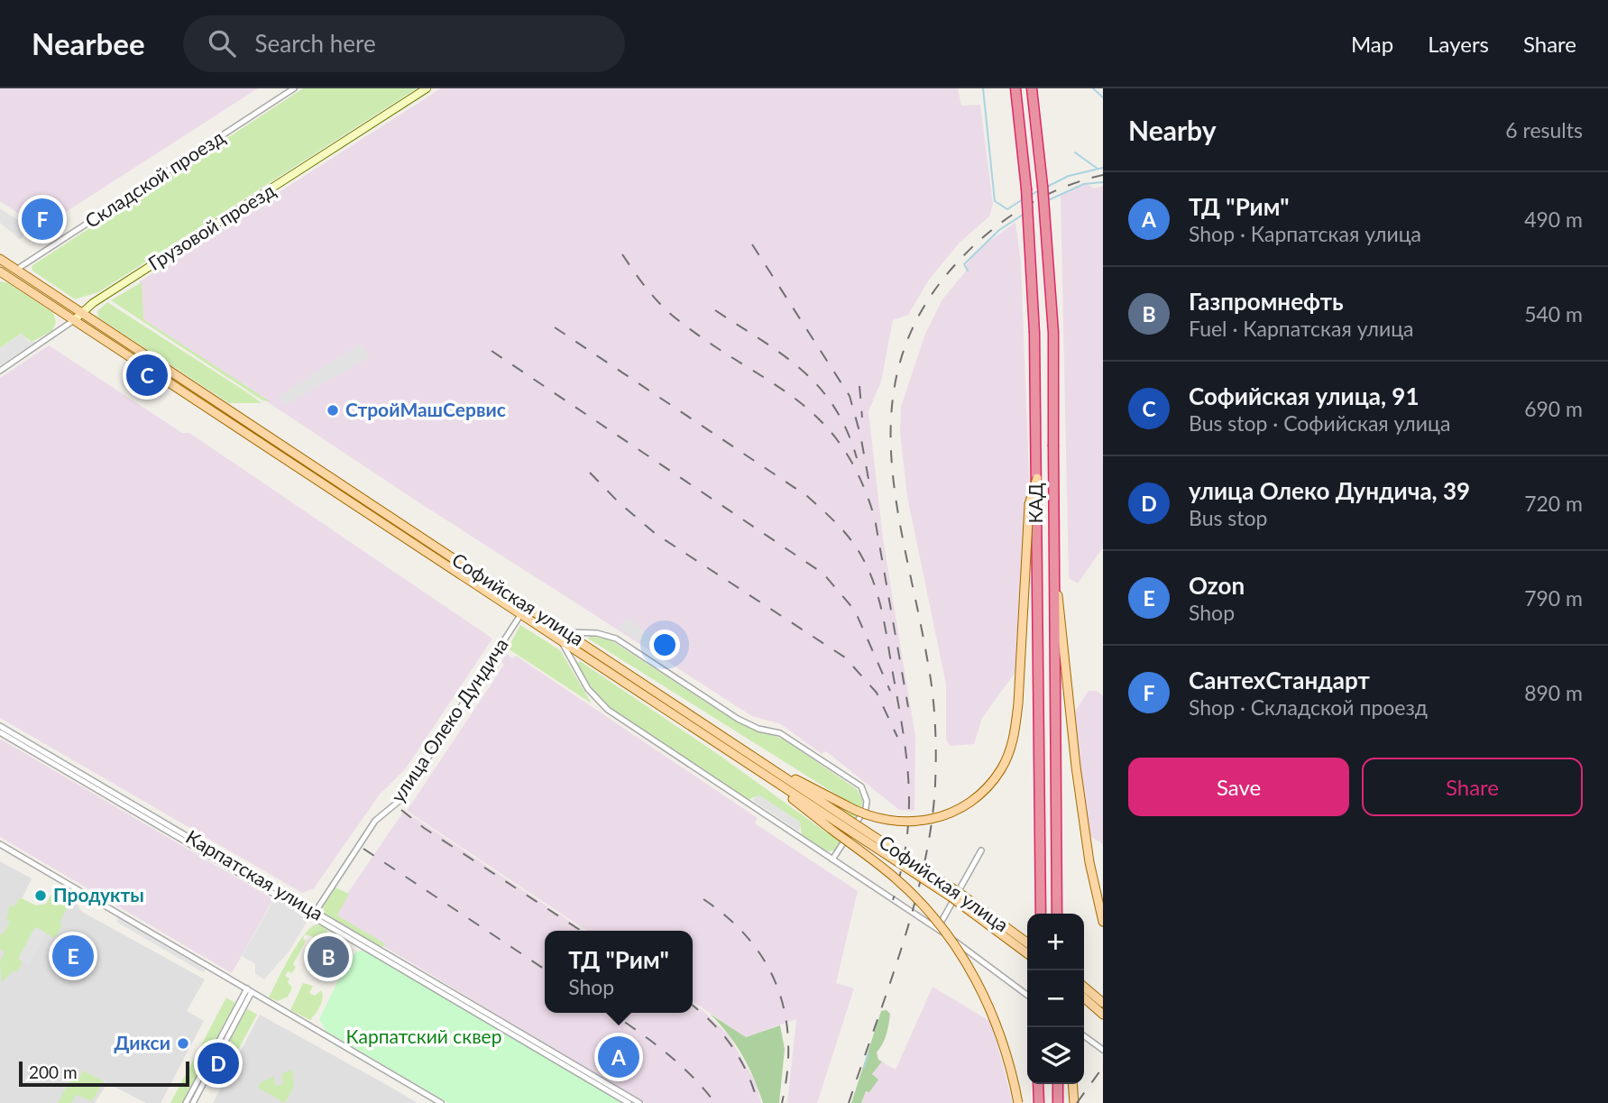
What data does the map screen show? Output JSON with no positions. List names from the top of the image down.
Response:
{
  "streets": {
    "highway": ["КАД"],
    "main road": ["Софийская улица"],
    "street": [
      "Складской проезд",
      "Грузовой проезд",
      "улица Олеко Дундича",
      "Карпатская улица"
    ]
  },
  "crossings": [
    ["Складской проезд", "Софийская улица"],
    ["Грузовой проезд", "Софийская улица"],
    ["Софийская улица", "улица Олеко Дундича"],
    ["улица Олеко Дундича", "Карпатская улица"]
  ],
  "parks": ["Карпатский сквер"],
  "places": ["СтройМашСервис", "Продукты", "Дикси"],
  "scale_bar": "200 m",
  "page": {
    "header": "Nearbee",
    "search": "Search here",
    "nav": ["Map", "Layers", "Share"],
    "heading": ["Nearby", "6 results"],
    "list": [
      {
        "mark": "A",
        "name": "ТД \"Рим\"",
        "note": "Shop · Карпатская улица",
        "value": "490 m"
      },
      {
        "mark": "B",
        "name": "Газпромнефть",
        "note": "Fuel · Карпатская улица",
        "value": "540 m"
      },
      {
        "mark": "C",
        "name": "Софийская улица, 91",
        "note": "Bus stop · Софийская улица",
        "value": "690 m"
      },
      {
        "mark": "D",
        "name": "улица Олеко Дундича, 39",
        "note": "Bus stop",
        "value": "720 m"
      },
      {
        "mark": "E",
        "name": "Ozon",
        "note": "Shop",
        "value": "790 m"
      },
      {
        "mark": "F",
        "name": "СантехСтандарт",
        "note": "Shop · Складской проезд",
        "value": "890 m"
      }
    ],
    "pins": [
      "F",
      "C",
      "E",
      "B",
      "A",
      "D"
    ],
    "buttons": ["Save", "Share"],
    "map_buttons": ["+", "−"],
    "popup": ["ТД \"Рим\"", "Shop"],
    "scale": "200 m"
  }
}
